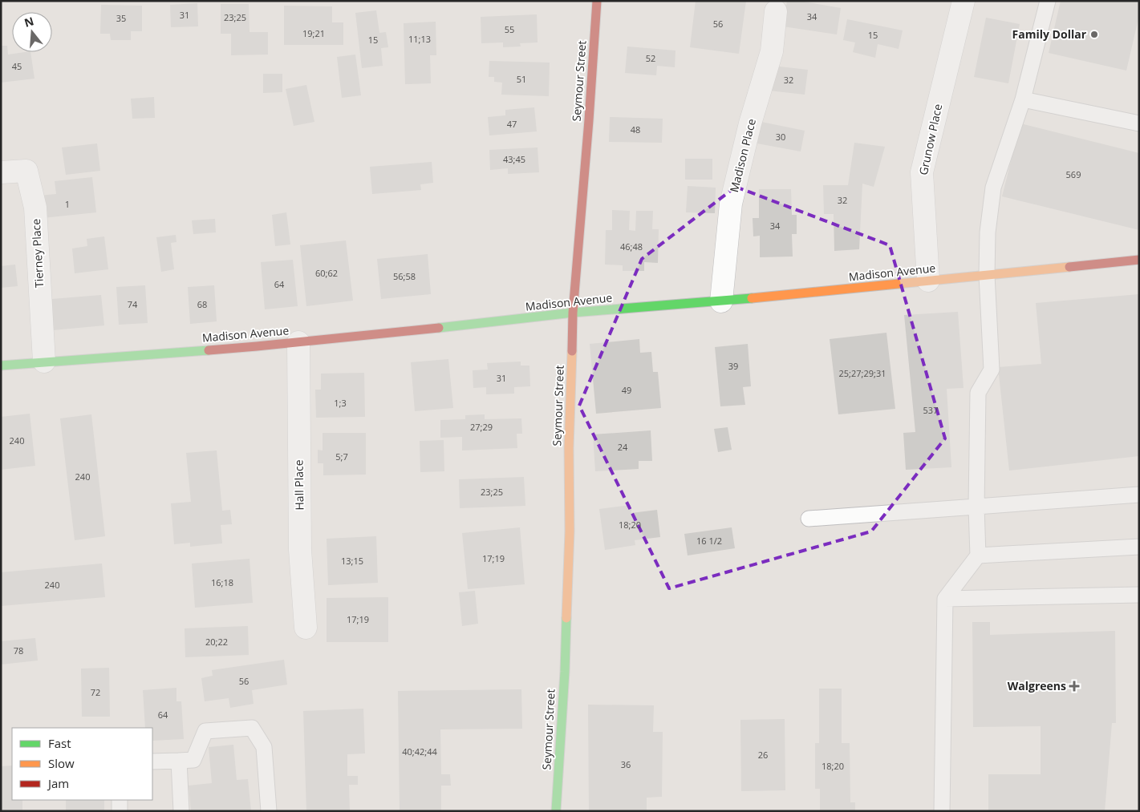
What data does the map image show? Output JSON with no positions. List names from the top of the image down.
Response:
{
  "streets": {
    "street": [
      "Seymour Street",
      "Grunow Place",
      "Madison Place",
      "Tierney Place",
      "Madison Avenue",
      "Hall Place"
    ]
  },
  "crossings": [
    ["Seymour Street", "Madison Avenue"],
    ["Grunow Place", "Madison Avenue"],
    ["Madison Place", "Madison Avenue"],
    ["Tierney Place", "Madison Avenue"],
    ["Madison Avenue", "Hall Place"]
  ],
  "places": {
    "other": ["Family Dollar"],
    "health": ["Walgreens"]
  },
  "house_numbers": [
    "31",
    "34",
    "23;25",
    "35",
    "56",
    "55",
    "19;21",
    "15",
    "11;13",
    "15",
    "52",
    "45",
    "51",
    "32",
    "47",
    "48",
    "30",
    "43;45",
    "569",
    "32",
    "1",
    "34",
    "46;48",
    "60;62",
    "56;58",
    "64",
    "74",
    "68",
    "39",
    "25;27;29;31",
    "31",
    "49",
    "1;3",
    "537",
    "27;29",
    "240",
    "24",
    "5;7",
    "240",
    "23;25",
    "18;20",
    "16 1/2",
    "17;19",
    "13;15",
    "16;18",
    "240",
    "17;19",
    "20;22",
    "78",
    "56",
    "72",
    "64",
    "40;42;44",
    "26",
    "36",
    "18;20"
  ],
  "legend": ["Fast", "Slow", "Jam"],
  "north": "top"
}
